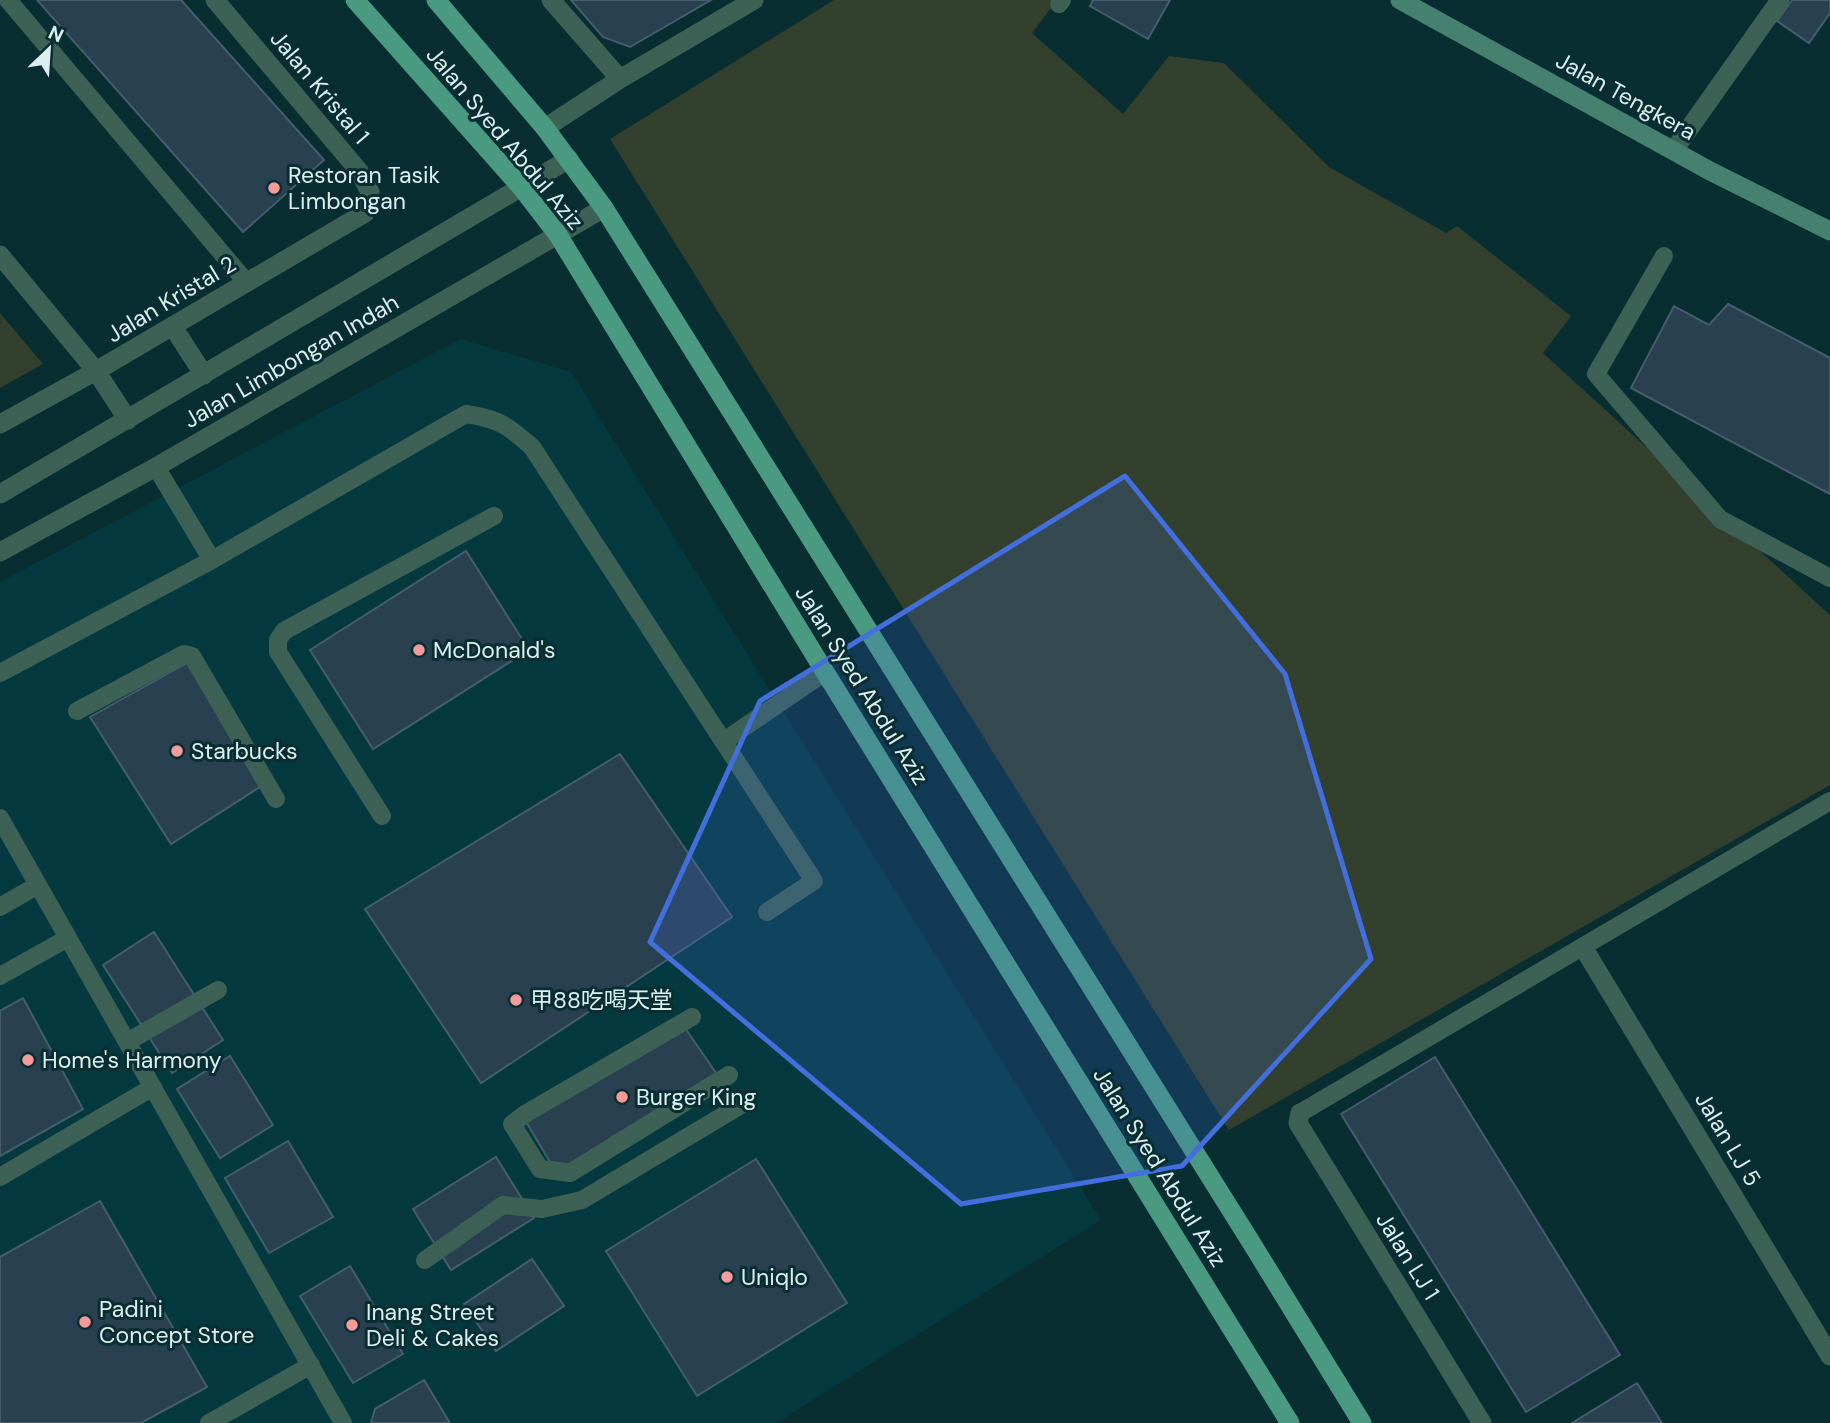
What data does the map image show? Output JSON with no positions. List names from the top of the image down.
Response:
{
  "streets": {
    "main road": ["Jalan Tengkera", "Jalan Syed Abdul Aziz"],
    "street": [
      "Jalan Kristal 1",
      "Jalan Kristal 2",
      "Jalan Limbongan Indah",
      "Jalan LJ 5",
      "Jalan LJ 1"
    ]
  },
  "crossings": [
    ["Jalan Kristal 1", "Jalan Kristal 2"],
    ["Jalan Syed Abdul Aziz", "Jalan Limbongan Indah"]
  ],
  "places": [
    "Restoran Tasik Limbongan",
    "McDonald's",
    "Starbucks",
    "甲88吃喝天堂",
    "Home's Harmony",
    "Burger King",
    "Uniqlo",
    "Padini Concept Store",
    "Inang Street Deli & Cakes"
  ],
  "north": "top right"
}
